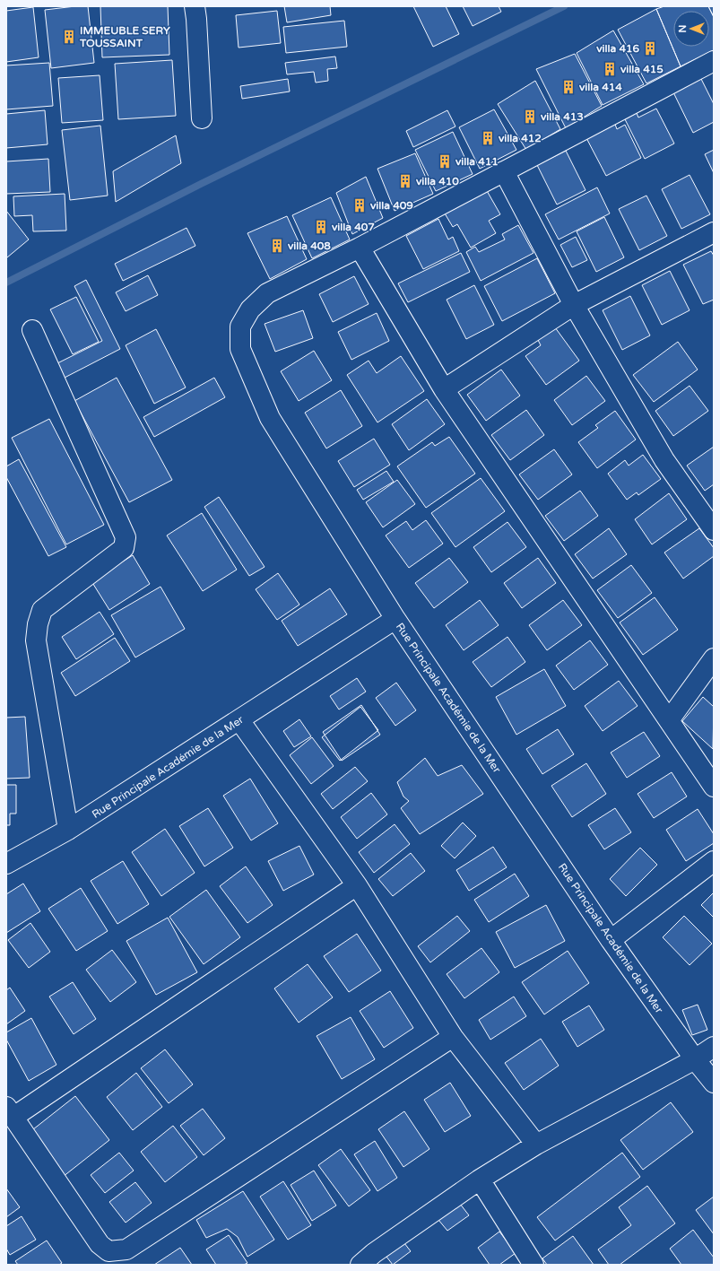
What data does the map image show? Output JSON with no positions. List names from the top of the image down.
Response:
{
  "streets": {
    "street": ["Rue Principale Académie de la Mer"]
  },
  "places": {
    "building": [
      "IMMEUBLE SERY TOUSSAINT",
      "villa 416",
      "villa 415",
      "villa 414",
      "villa 413",
      "villa 412",
      "villa 411",
      "villa 410",
      "villa 409",
      "villa 407",
      "villa 408"
    ]
  },
  "north": "left"
}
